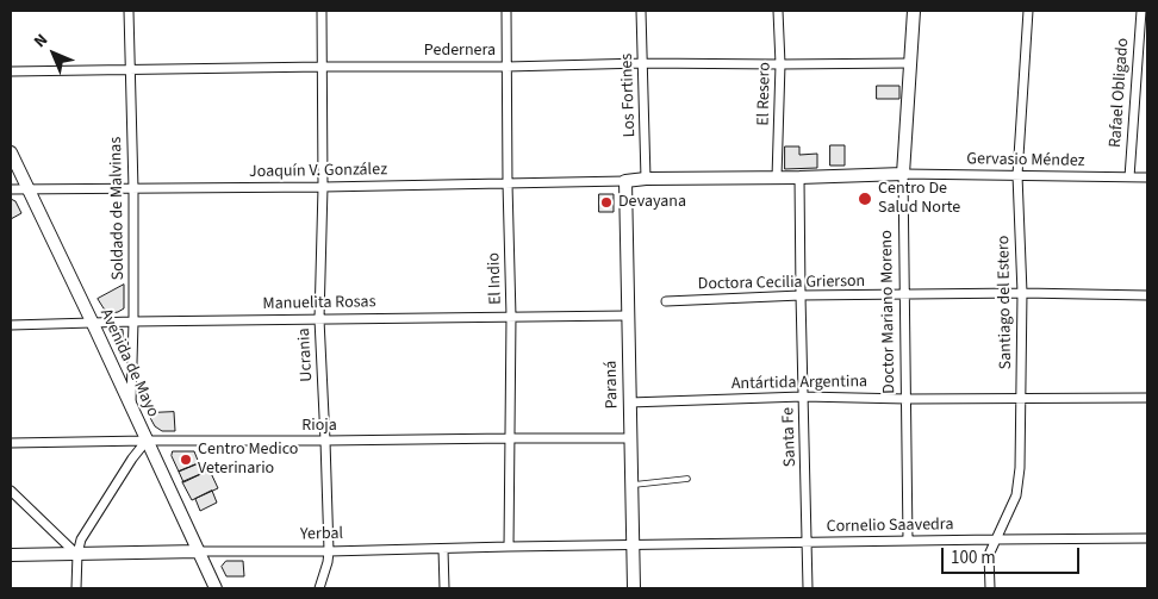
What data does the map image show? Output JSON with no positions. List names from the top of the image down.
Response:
{
  "streets": {
    "street": [
      "Pedernera",
      "Rafael Obligado",
      "El Resero",
      "Los Fortines",
      "Gervasio Méndez",
      "Joaquín V. González",
      "Soldado de Malvinas",
      "El Indio",
      "Doctora Cecilia Grierson",
      "Santiago del Estero",
      "Manuelita Rosas",
      "Doctor Mariano Moreno",
      "Ucrania",
      "Avenida de Mayo",
      "Antártida Argentina",
      "Paraná",
      "Rioja",
      "Santa Fe",
      "Cornelio Saavedra",
      "Yerbal"
    ]
  },
  "crossings": [
    ["Pedernera", "El Resero"],
    ["Pedernera", "Los Fortines"],
    ["Pedernera", "Soldado de Malvinas"],
    ["Pedernera", "El Indio"],
    ["Pedernera", "Doctor Mariano Moreno"],
    ["Pedernera", "Ucrania"],
    ["Rafael Obligado", "Gervasio Méndez"],
    ["Gervasio Méndez", "Santiago del Estero"],
    ["Gervasio Méndez", "Doctor Mariano Moreno"],
    ["Joaquín V. González", "Soldado de Malvinas"],
    ["Joaquín V. González", "El Indio"],
    ["Joaquín V. González", "Ucrania"],
    ["Joaquín V. González", "Avenida de Mayo"],
    ["Joaquín V. González", "Paraná"],
    ["Soldado de Malvinas", "Manuelita Rosas"],
    ["Soldado de Malvinas", "Avenida de Mayo"],
    ["El Indio", "Manuelita Rosas"],
    ["El Indio", "Rioja"],
    ["El Indio", "Yerbal"],
    ["Doctora Cecilia Grierson", "Santiago del Estero"],
    ["Doctora Cecilia Grierson", "Doctor Mariano Moreno"],
    ["Doctora Cecilia Grierson", "Santa Fe"],
    ["Santiago del Estero", "Antártida Argentina"],
    ["Santiago del Estero", "Cornelio Saavedra"],
    ["Manuelita Rosas", "Ucrania"],
    ["Manuelita Rosas", "Avenida de Mayo"],
    ["Manuelita Rosas", "Paraná"],
    ["Doctor Mariano Moreno", "Antártida Argentina"],
    ["Doctor Mariano Moreno", "Cornelio Saavedra"],
    ["Ucrania", "Rioja"],
    ["Ucrania", "Yerbal"],
    ["Avenida de Mayo", "Rioja"],
    ["Avenida de Mayo", "Yerbal"],
    ["Antártida Argentina", "Paraná"],
    ["Antártida Argentina", "Santa Fe"],
    ["Paraná", "Rioja"],
    ["Paraná", "Cornelio Saavedra"],
    ["Paraná", "Yerbal"],
    ["Santa Fe", "Cornelio Saavedra"],
    ["Cornelio Saavedra", "Yerbal"]
  ],
  "places": ["Centro De Salud Norte", "Devayana", "Centro Medico Veterinario"],
  "scale_bar": "100 m",
  "north": "top left"
}
